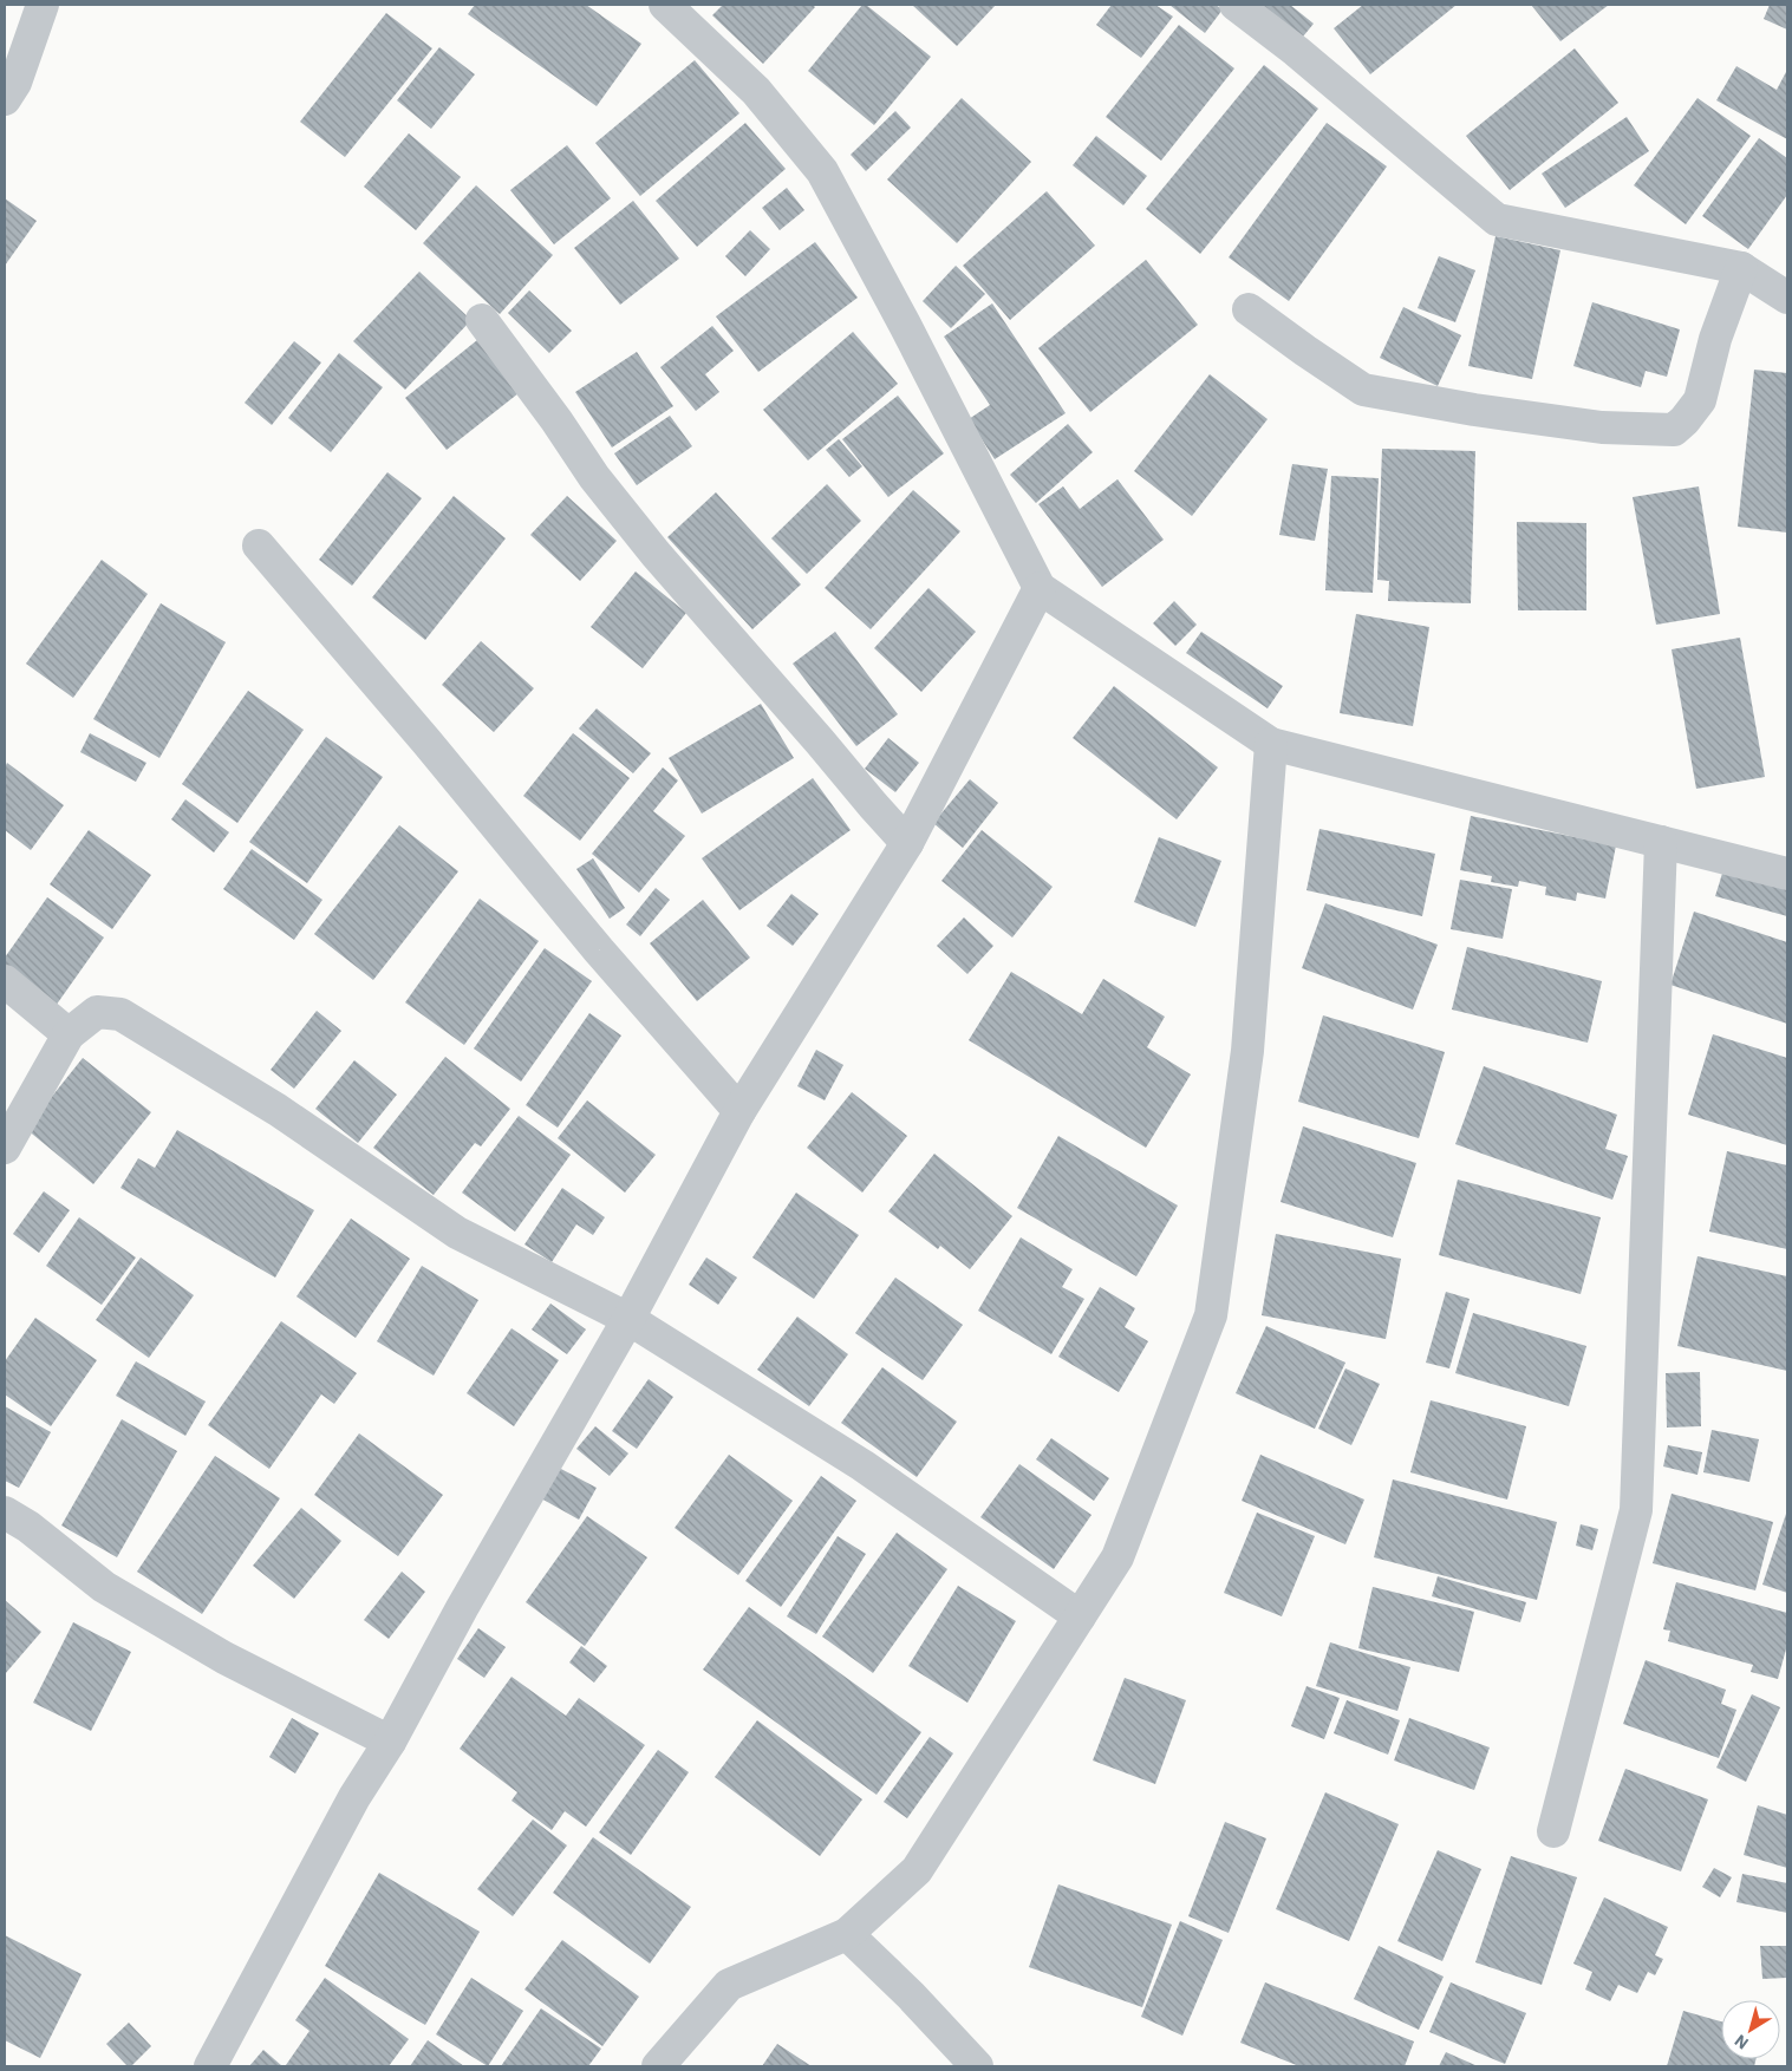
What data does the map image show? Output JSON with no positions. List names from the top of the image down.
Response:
{
  "north": "bottom left"
}
